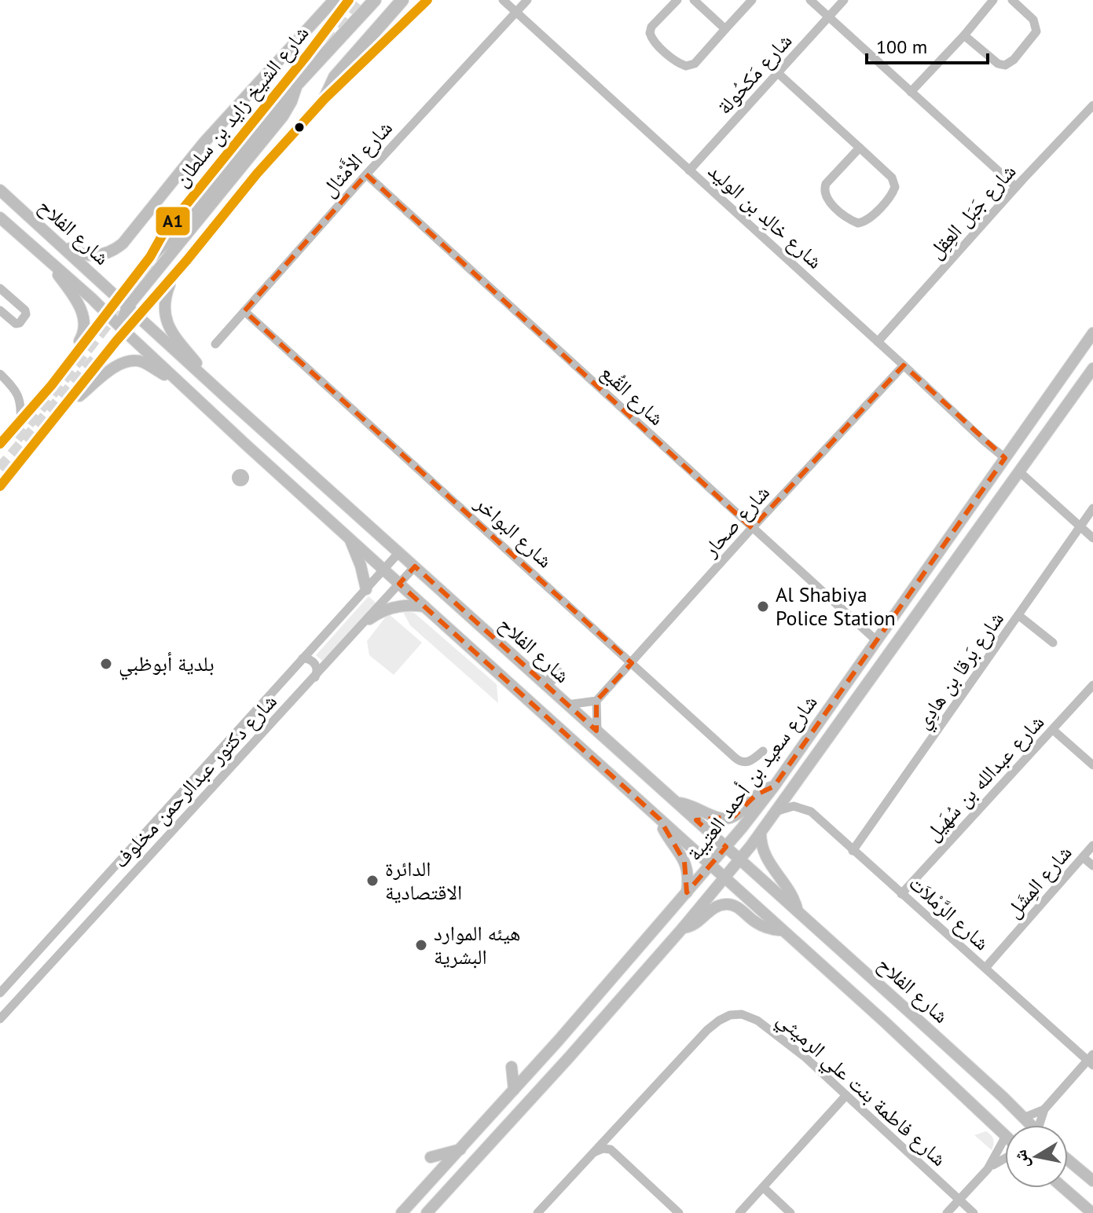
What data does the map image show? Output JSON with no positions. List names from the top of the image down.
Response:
{
  "streets": {
    "main road": ["شارع الشيخ زايد بن سلطان", "شارع الفلاح", "شارع سعيد بن أحمد العتيبة"],
    "street": [
      "شارع مَكحُولة",
      "شارع الأَمْثال",
      "شارع جَبَل العِقِل",
      "شارع خالِد بن الوليد",
      "شارع القُبع",
      "شارع صحار",
      "شارع البواخر",
      "شارع بَرقا بن هادِي",
      "شارع عبدالله بن سُهَيل",
      "شارع دكتور عبدالرحمن مخلوف",
      "شارع المِشَل",
      "شارع الرَّمْلاَت",
      "شارع فاطمة بنت علي الرميثي"
    ]
  },
  "crossings": [
    ["شارع مَكحُولة", "شارع خالِد بن الوليد"],
    ["شارع الشيخ زايد بن سلطان", "شارع الفلاح"],
    ["شارع الأَمْثال", "شارع خالِد بن الوليد"],
    ["شارع الأَمْثال", "شارع القُبع"],
    ["شارع الأَمْثال", "شارع البواخر"],
    ["شارع جَبَل العِقِل", "شارع خالِد بن الوليد"],
    ["شارع خالِد بن الوليد", "شارع صحار"],
    ["شارع خالِد بن الوليد", "شارع سعيد بن أحمد العتيبة"],
    ["شارع الفلاح", "شارع سعيد بن أحمد العتيبة"],
    ["شارع الفلاح", "شارع دكتور عبدالرحمن مخلوف"],
    ["شارع القُبع", "شارع صحار"],
    ["شارع القُبع", "شارع سعيد بن أحمد العتيبة"],
    ["شارع صحار", "شارع البواخر"],
    ["شارع بَرقا بن هادِي", "شارع الرَّمْلاَت"],
    ["شارع سعيد بن أحمد العتيبة", "شارع الرَّمْلاَت"],
    ["شارع عبدالله بن سُهَيل", "شارع الرَّمْلاَت"],
    ["شارع المِشَل", "شارع الرَّمْلاَت"]
  ],
  "places": [
    "Al Shabiya Police Station",
    "بلدية أبوظبي",
    "الدائرة الاقتصادية",
    "هيئه الموارد البشرية"
  ],
  "lines": ["transit line A1"],
  "scale_bar": "100 m",
  "north": "left"
}
